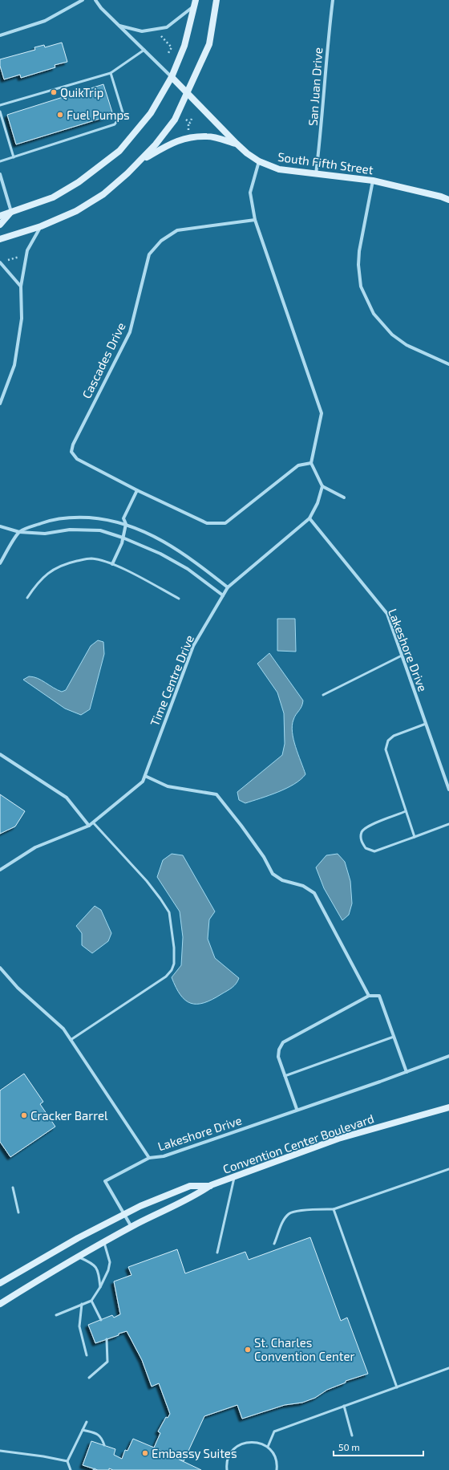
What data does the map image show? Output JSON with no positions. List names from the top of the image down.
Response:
{
  "streets": {
    "street": [
      "San Juan Drive",
      "South Fifth Street",
      "Cascades Drive",
      "Lakeshore Drive",
      "Time Centre Drive",
      "Convention Center Boulevard"
    ]
  },
  "crossings": [
    ["San Juan Drive", "South Fifth Street"],
    ["Lakeshore Drive", "Time Centre Drive"]
  ],
  "places": [
    "QuikTrip",
    "Fuel Pumps",
    "Cracker Barrel",
    "St. Charles Convention Center",
    "Embassy Suites"
  ],
  "scale_bar": "50 m"
}
